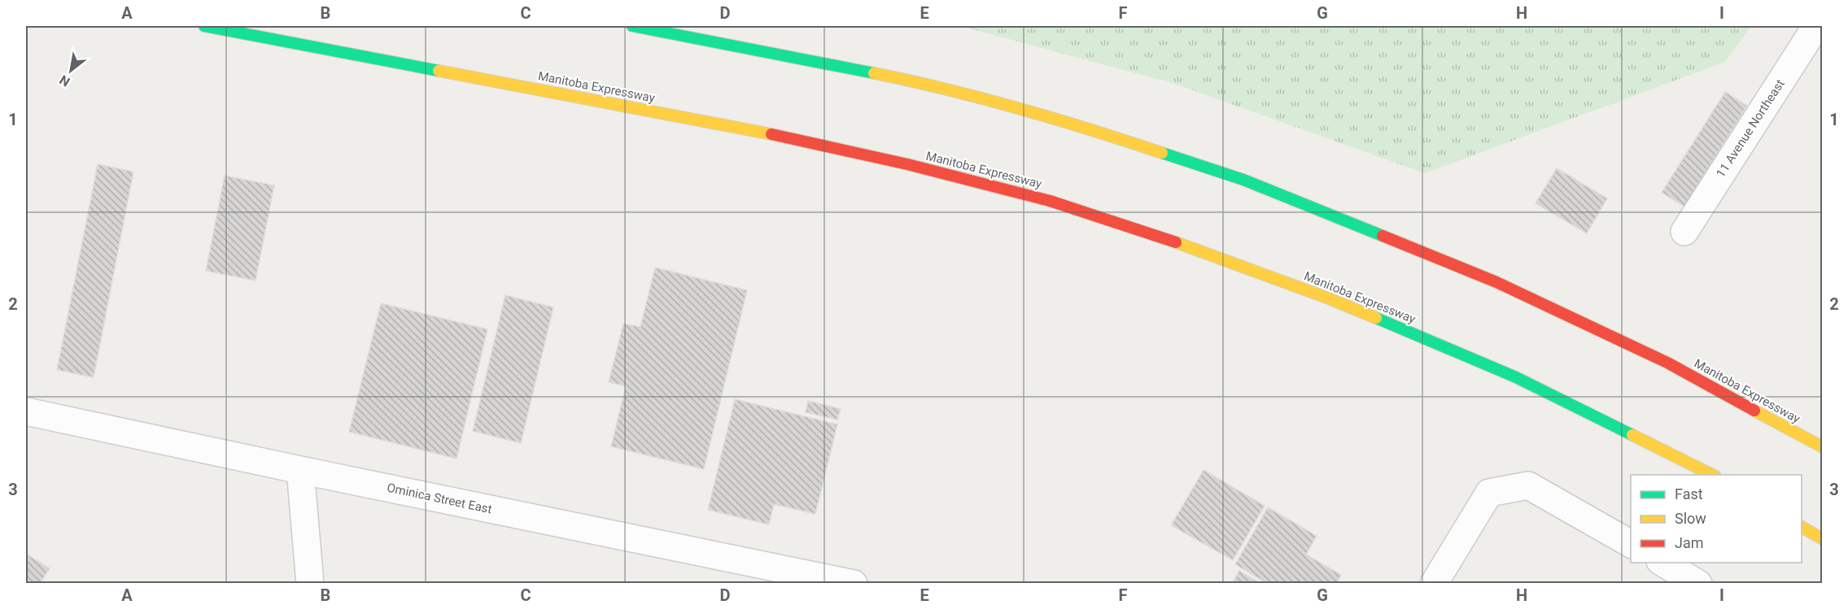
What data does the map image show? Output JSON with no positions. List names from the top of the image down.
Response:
{
  "streets": {
    "main road": ["Manitoba Expressway"],
    "street": ["11 Avenue Northeast", "Ominica Street East"]
  },
  "legend": ["Fast", "Slow", "Jam"],
  "north": "bottom left",
  "grid": {
    "columns": [
      "A",
      "B",
      "C",
      "D",
      "E",
      "F",
      "G",
      "H",
      "I"
    ],
    "rows": ["1", "2", "3"]
  }
}
